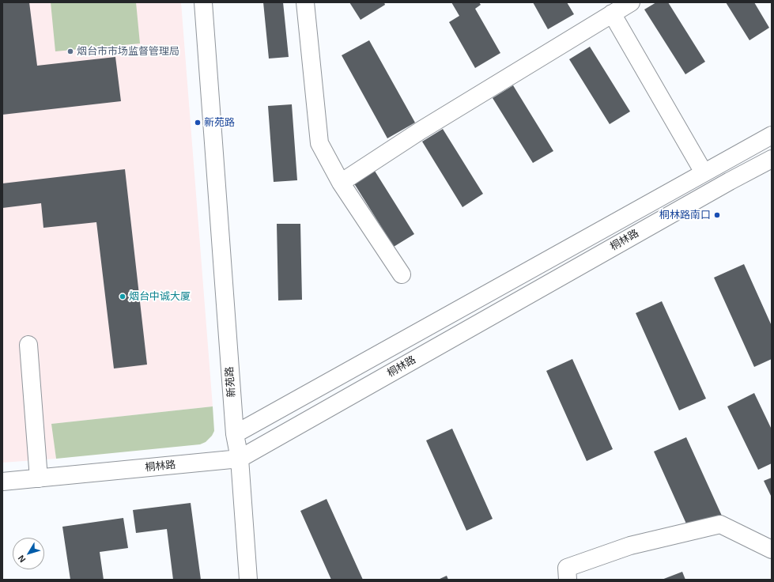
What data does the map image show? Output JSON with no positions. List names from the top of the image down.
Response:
{
  "streets": {
    "street": ["桐林路", "新苑路"]
  },
  "crossings": [
    ["桐林路", "新苑路"]
  ],
  "places": [
    "烟台市市场监督管理局",
    "新苑路",
    "桐林路南口",
    "烟台中诚大厦"
  ],
  "north": "bottom left"
}
